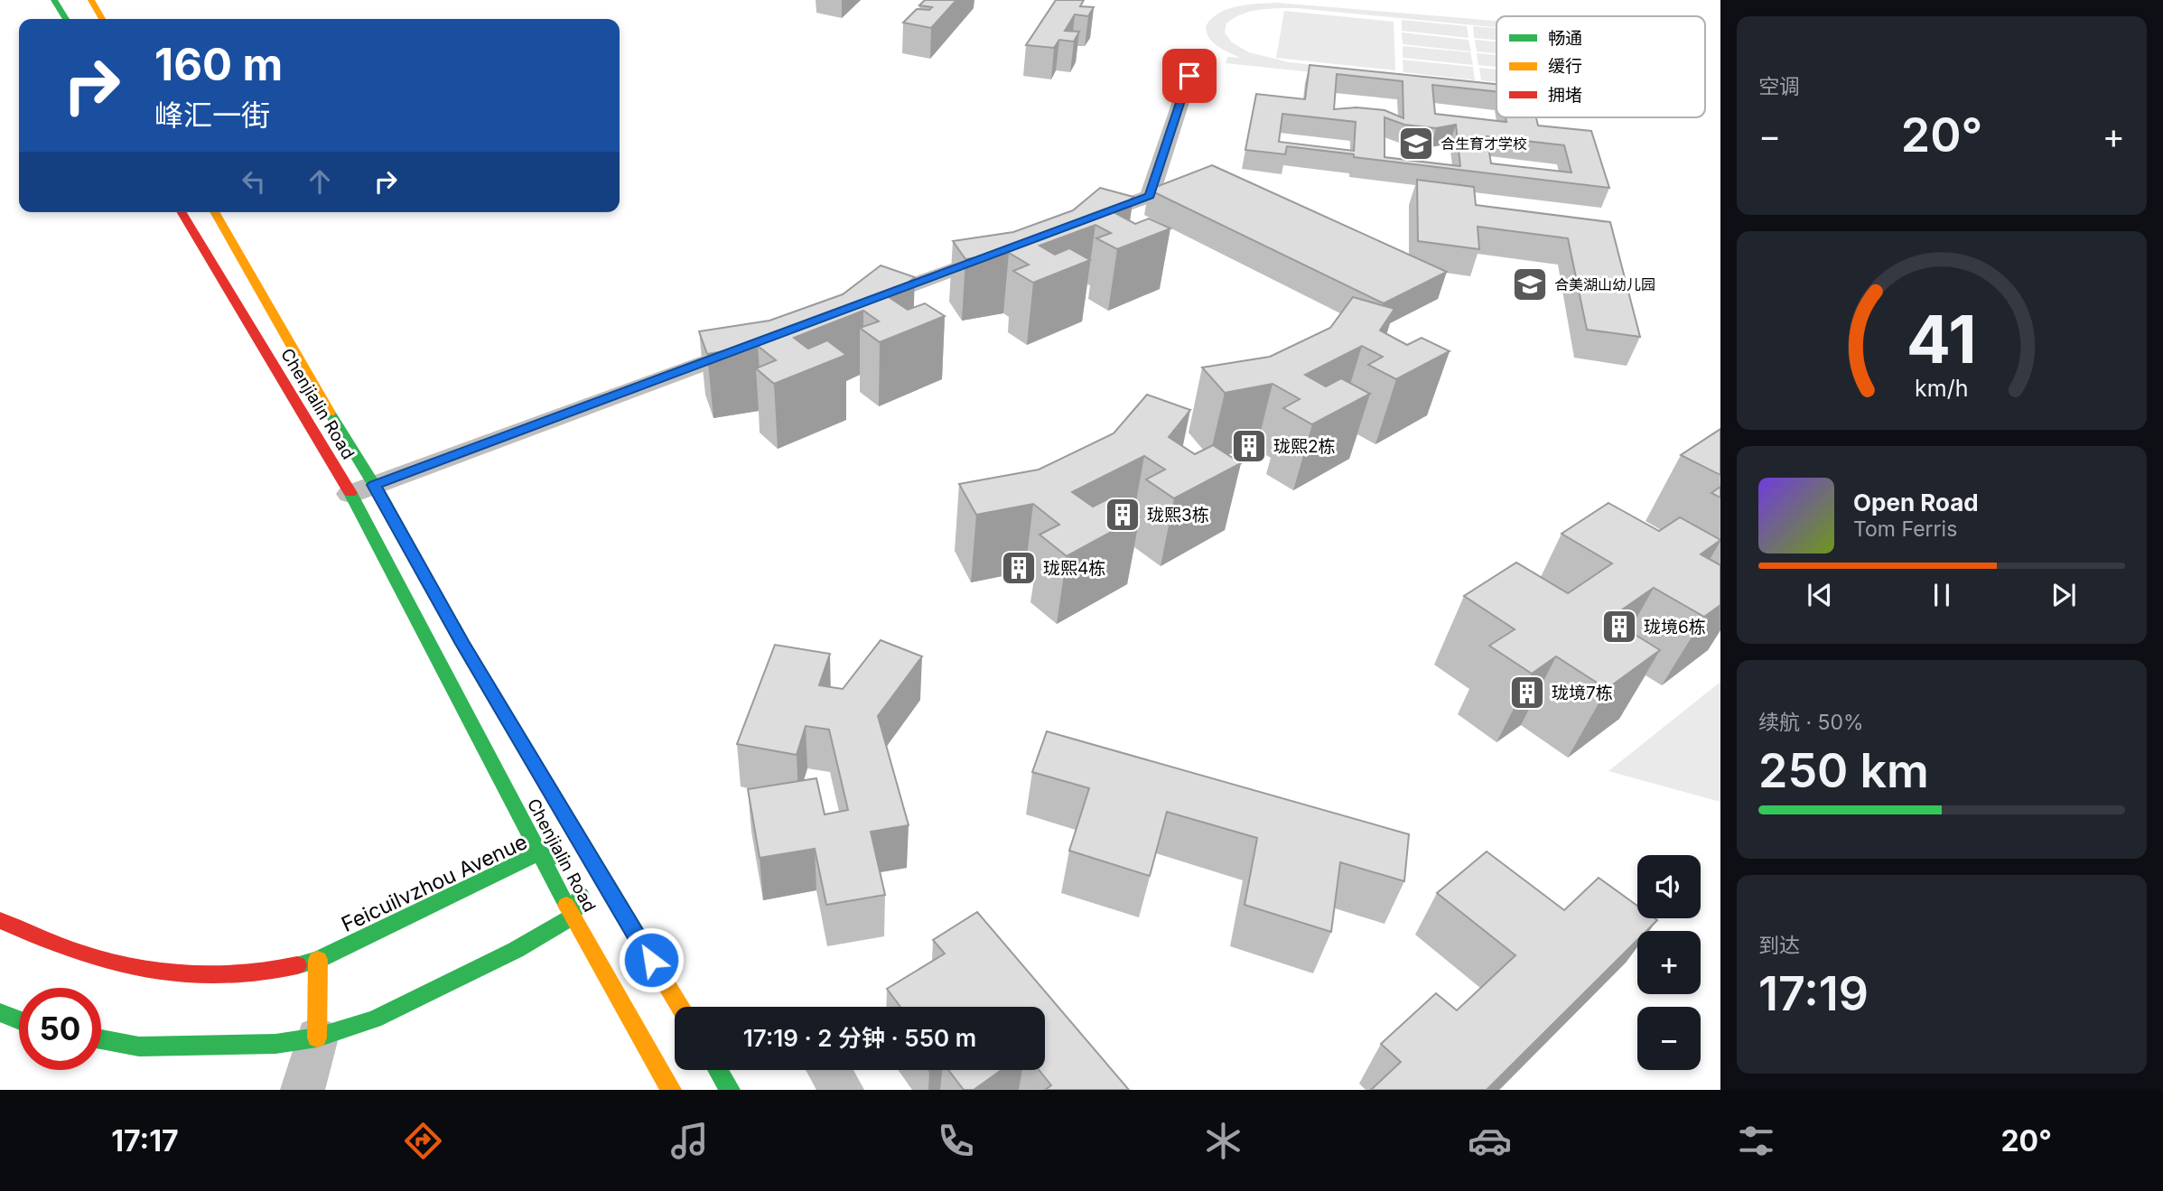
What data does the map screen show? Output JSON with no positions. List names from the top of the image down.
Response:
{
  "streets": {
    "main road": ["Chenjialin Road", "Feicuilvzhou Avenue"]
  },
  "crossings": [
    ["Chenjialin Road", "Feicuilvzhou Avenue"]
  ],
  "places": {
    "school or university": ["合生育才学校", "合美湖山幼儿园"],
    "building": [
      "珑熙2栋",
      "珑熙3栋",
      "珑熙4栋",
      "珑境6栋",
      "珑境7栋"
    ]
  },
  "legend": ["畅通", "缓行", "拥堵"],
  "page": {
    "tile": [
      "空调",
      ["续航 · 50%", "250 km"],
      ["到达", "17:19"]
    ],
    "turn": ["160 m", "峰汇一街"],
    "heat": ["−", "20°", "+"],
    "song": ["Open Road", "Tom Ferris"],
    "map_buttons": ["+", "−"],
    "limit": "50",
    "trip": "17:19 · 2 分钟 · 550 m",
    "tabs": ["17:17", "20°"],
    "gauge": ["41", "km/h"]
  }
}
